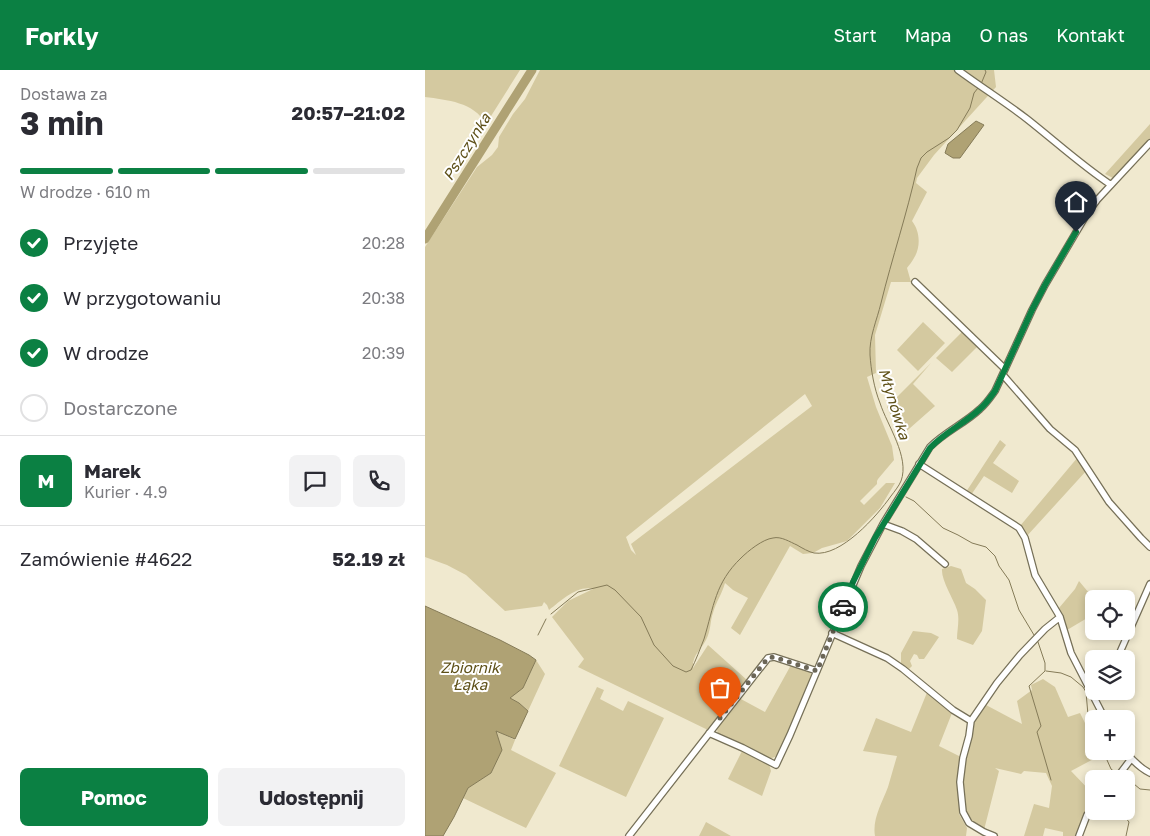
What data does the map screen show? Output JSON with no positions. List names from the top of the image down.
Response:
{
  "water": ["Pszczynka", "Młynówka", "Zbiornik Łąka"],
  "page": {
    "header": "Forkly",
    "nav": [
      "Start",
      "Mapa",
      "O nas",
      "Kontakt"
    ],
    "heading": ["3 min", "Dostawa za", "20:57–21:02"],
    "panel": [
      "Marek",
      "Kurier · 4.9",
      "Zamówienie #4622",
      "52.19 zł"
    ],
    "bar": "W drodze · 610 m",
    "list": [
      ["Przyjęte", "20:28"],
      ["W przygotowaniu", "20:38"],
      ["W drodze", "20:39"],
      "Dostarczone"
    ],
    "round": "M",
    "map_buttons": ["+", "−"],
    "buttons": ["Pomoc", "Udostępnij"]
  }
}
